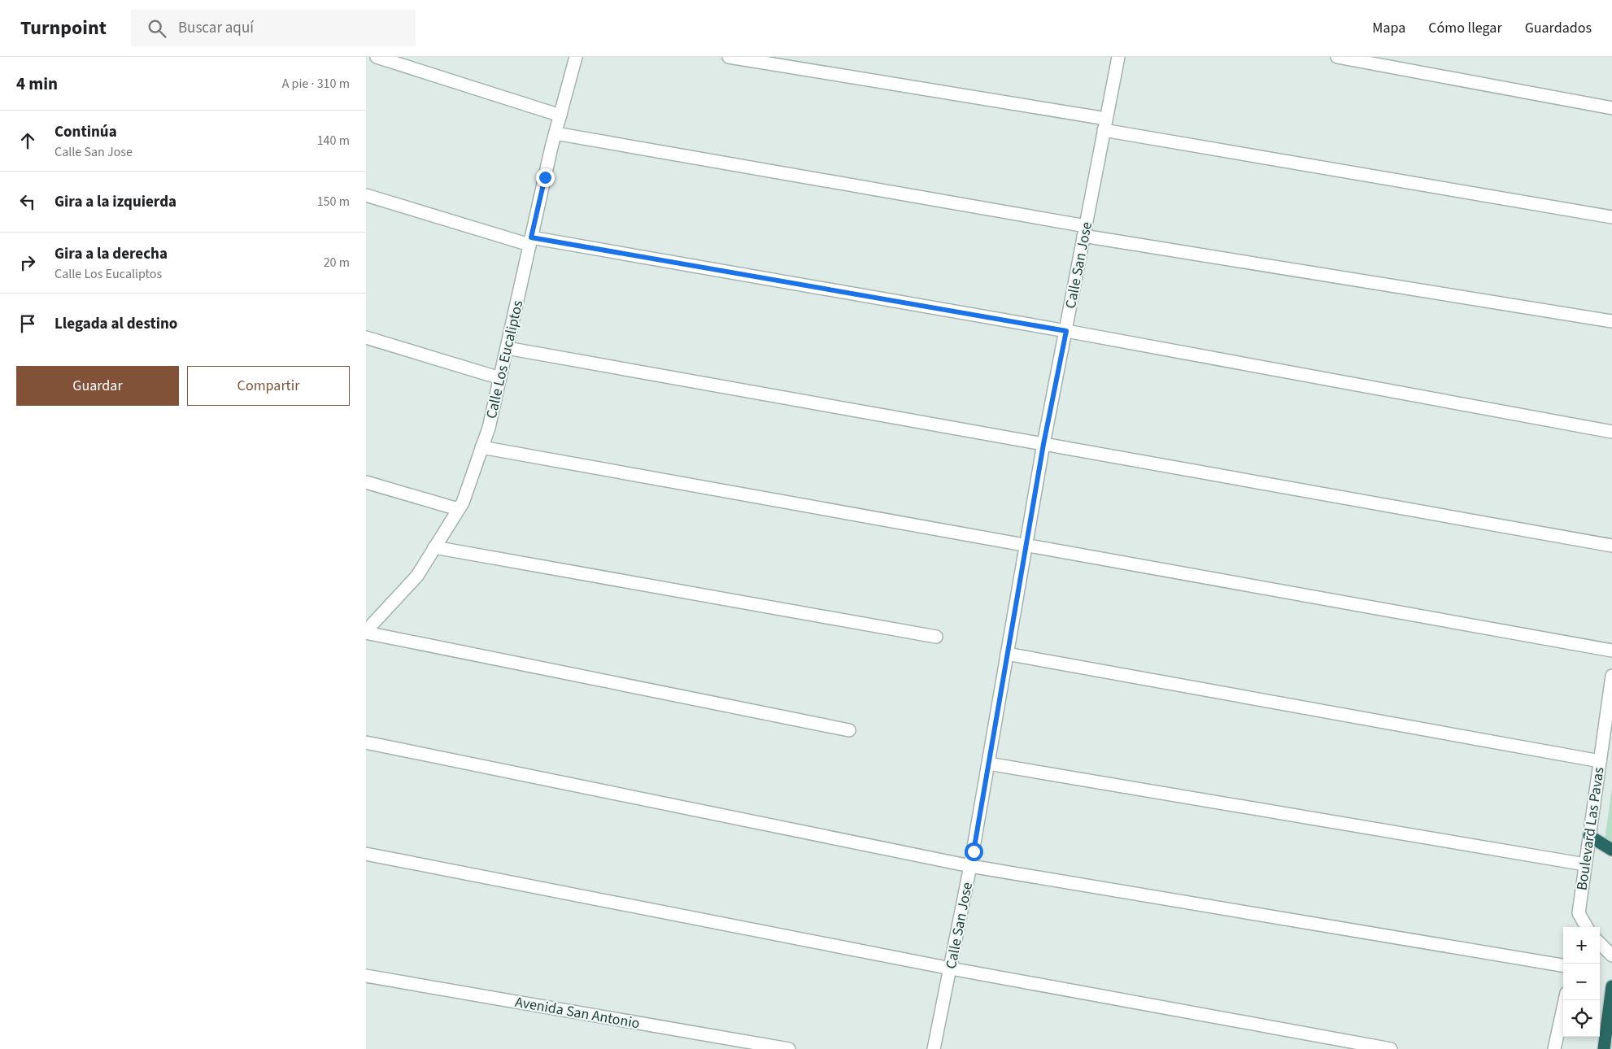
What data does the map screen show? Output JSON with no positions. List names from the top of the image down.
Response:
{
  "streets": {
    "street": [
      "Calle San Jose",
      "Calle Los Eucaliptos",
      "Boulevard Las Pavas",
      "Avenida San Antonio"
    ]
  },
  "page": {
    "header": "Turnpoint",
    "search": "Buscar aquí",
    "nav": ["Mapa", "Cómo llegar", "Guardados"],
    "heading": ["4 min", "A pie · 310 m"],
    "list": [
      ["Continúa", "Calle San Jose", "140 m"],
      ["Gira a la izquierda", "150 m"],
      ["Gira a la derecha", "Calle Los Eucaliptos", "20 m"],
      "Llegada al destino"
    ],
    "buttons": ["Guardar", "Compartir"],
    "map_buttons": ["+", "−"]
  }
}
